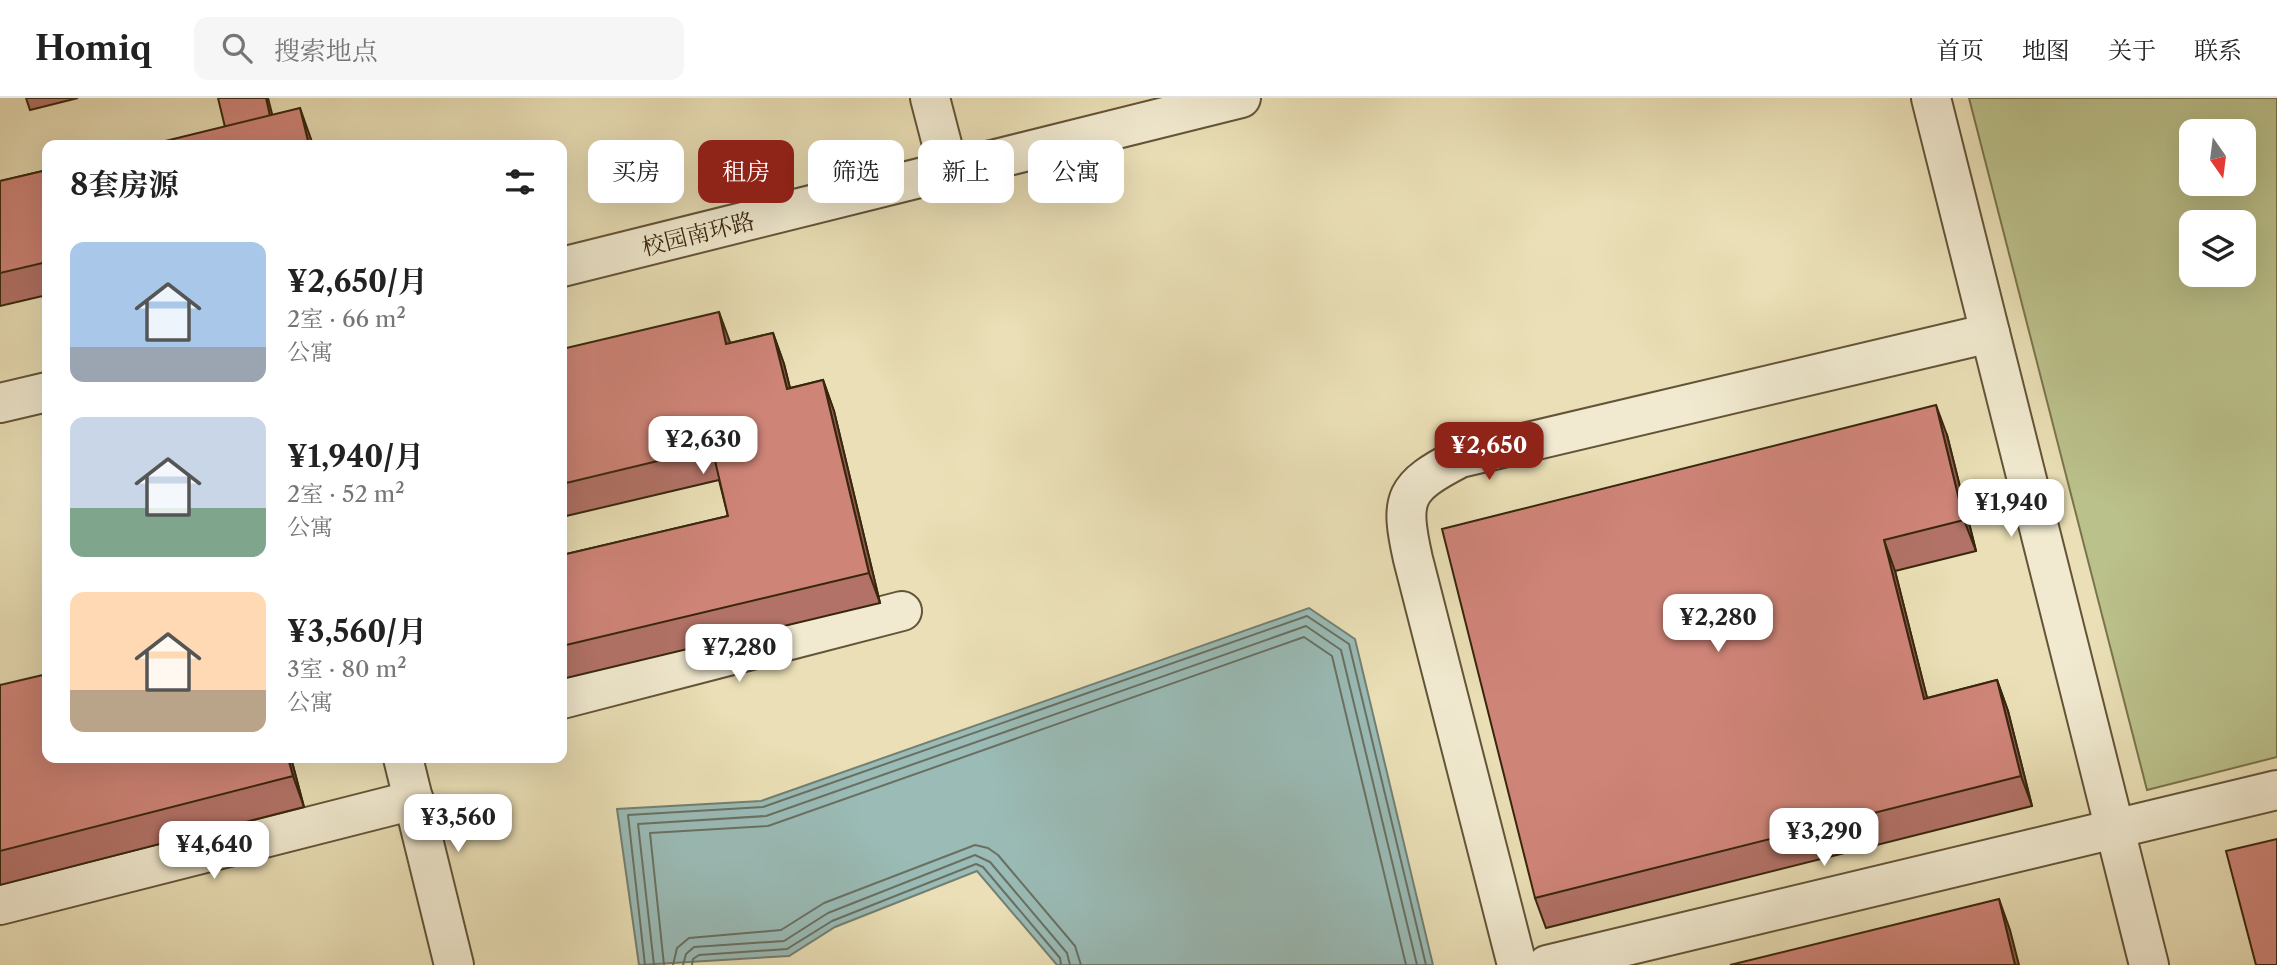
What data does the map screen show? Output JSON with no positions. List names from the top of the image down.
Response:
{
  "streets": {
    "street": ["校园南环路"]
  },
  "north": "bottom",
  "page": {
    "header": "Homiq",
    "search": "搜索地点",
    "nav": [
      "首页",
      "地图",
      "关于",
      "联系"
    ],
    "chip": [
      "买房",
      "租房",
      "筛选",
      "新上",
      "公寓"
    ],
    "heading": "8套房源",
    "list": [
      {
        "name": "¥2,650/月",
        "note": "2室 · 66 m² · 公寓"
      },
      {
        "name": "¥1,940/月",
        "note": "2室 · 52 m² · 公寓"
      },
      {
        "name": "¥3,560/月",
        "note": "3室 · 80 m² · 公寓"
      }
    ],
    "price": [
      "¥2,630",
      "¥2,650",
      "¥1,940",
      "¥2,280",
      "¥7,280",
      "¥3,560",
      "¥3,290",
      "¥4,640"
    ]
  }
}
